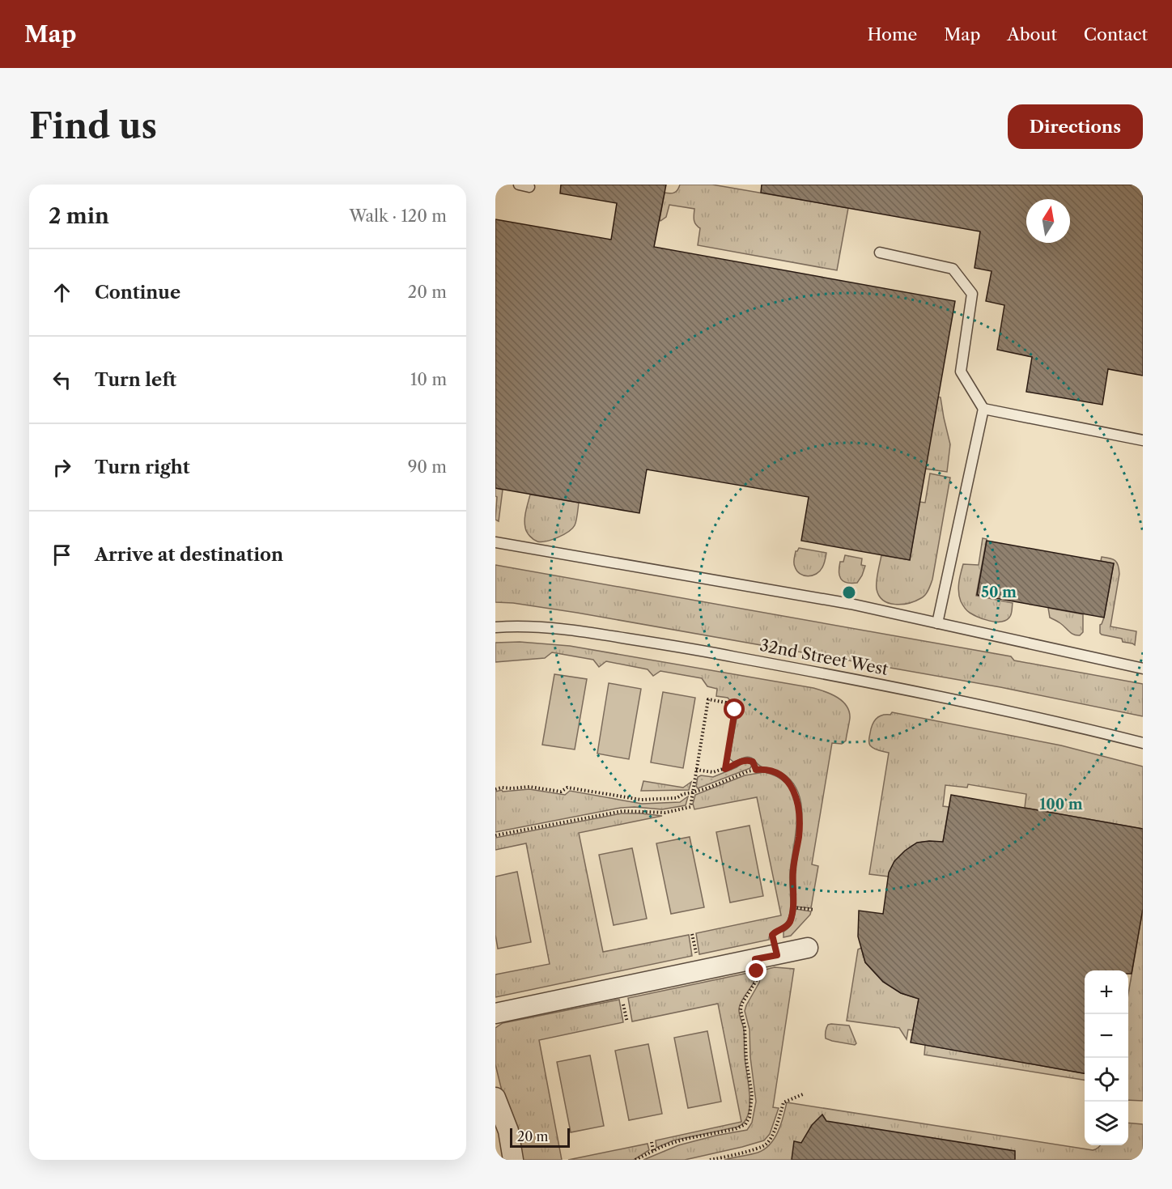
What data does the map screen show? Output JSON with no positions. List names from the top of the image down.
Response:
{
  "streets": {
    "lane": ["32nd Street West"]
  },
  "scale_bar": "20 m",
  "north": "top",
  "page": {
    "header": "Map",
    "nav": [
      "Home",
      "Map",
      "About",
      "Contact"
    ],
    "buttons": "Directions",
    "title": "Find us",
    "heading": ["2 min", "Walk · 120 m"],
    "list": [
      ["Continue", "20 m"],
      ["Turn left", "10 m"],
      ["Turn right", "90 m"],
      "Arrive at destination"
    ],
    "map_buttons": ["+", "−"],
    "scale": "20 m"
  },
  "rings": ["50 m", "100 m"]
}
